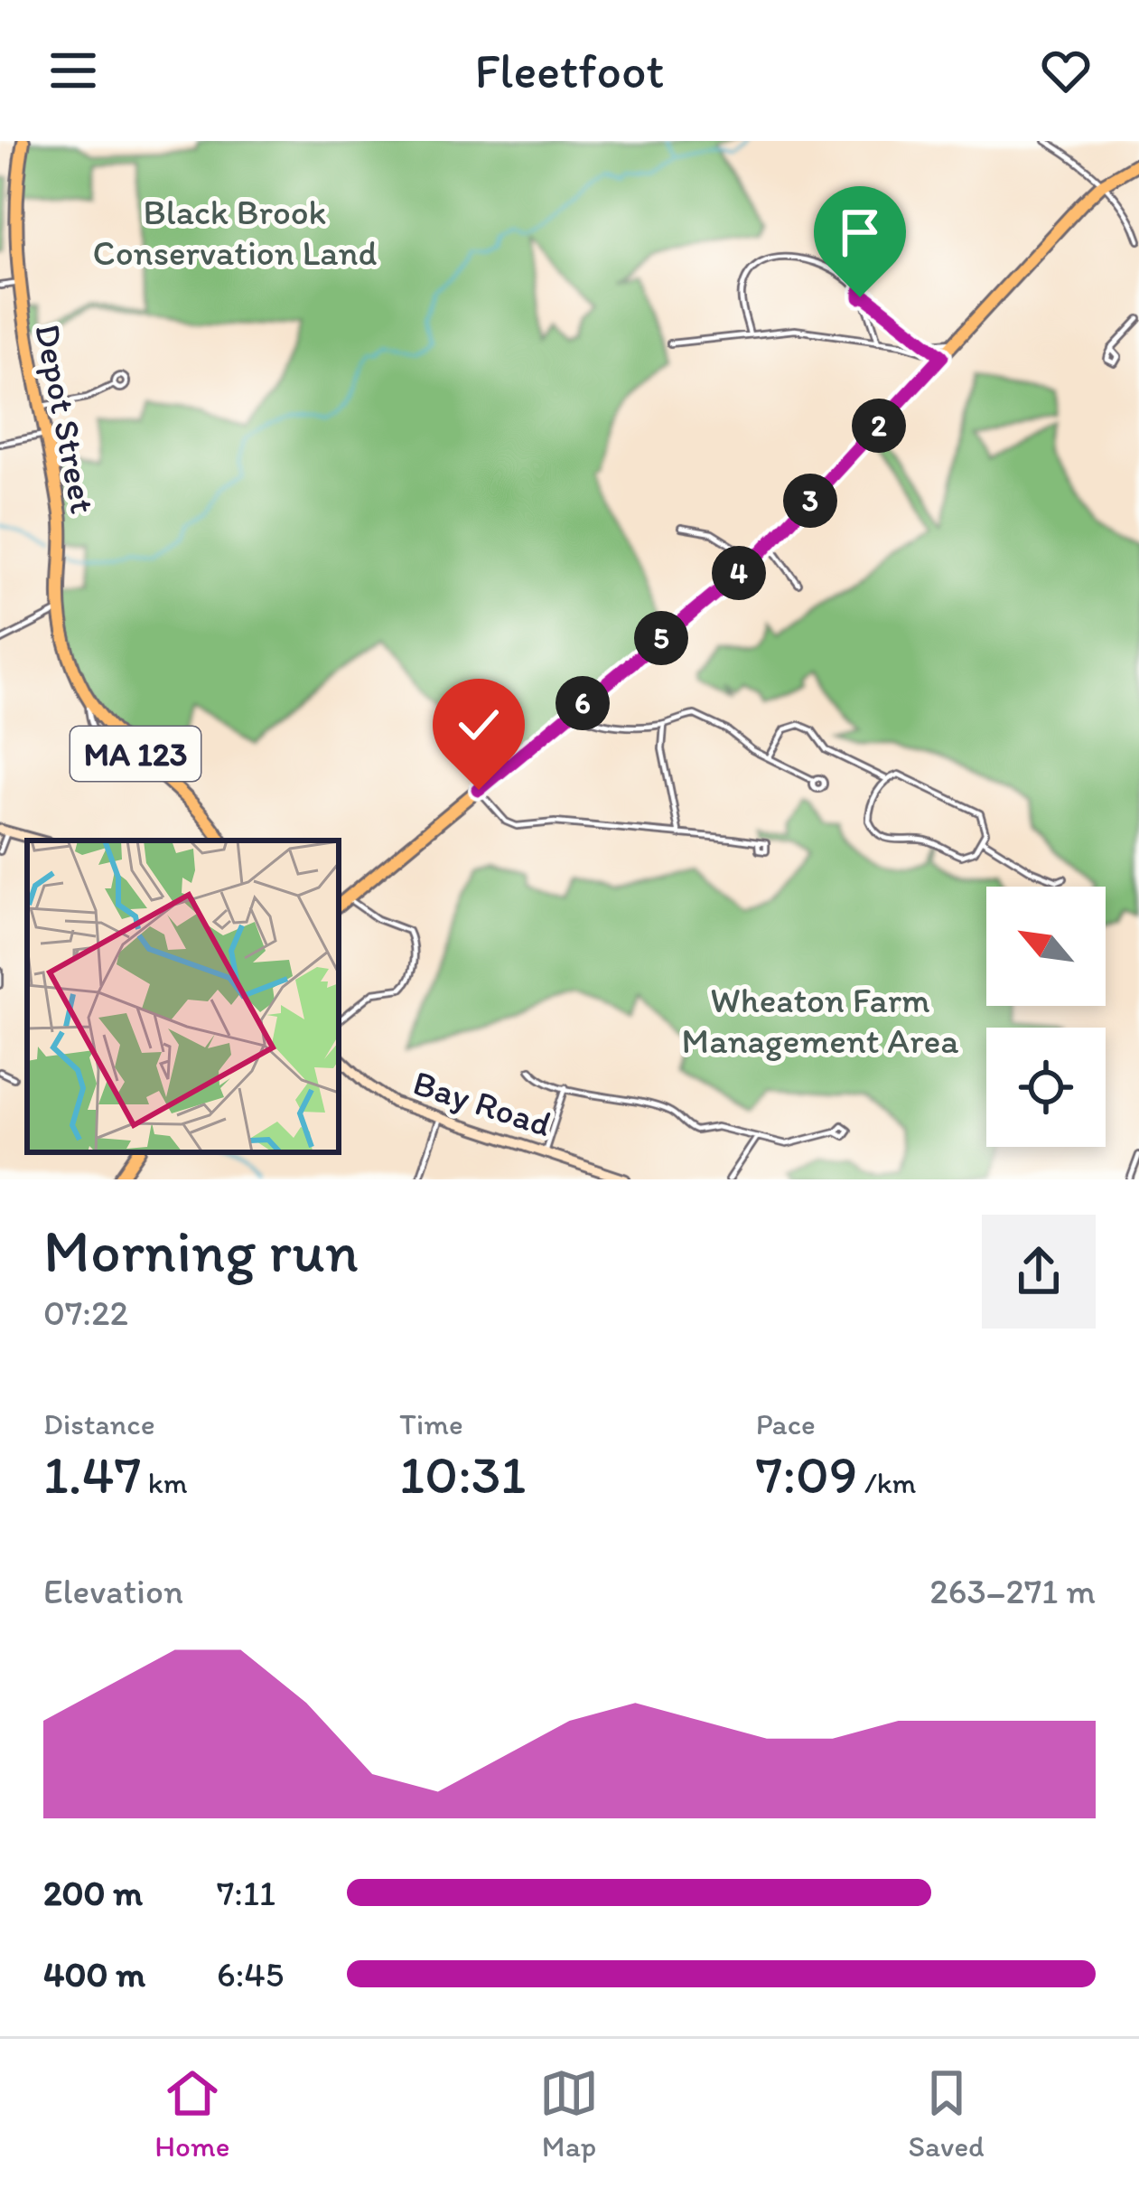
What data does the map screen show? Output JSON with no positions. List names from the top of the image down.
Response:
{
  "streets": {
    "main road": ["Depot Street", "MA 123", "Bay Road"]
  },
  "parks": ["Black Brook Conservation Land", "Wheaton Farm Management Area"],
  "north": "top left",
  "page": {
    "header": "Fleetfoot",
    "pins": [
      "2",
      "3",
      "4",
      "5",
      "6"
    ],
    "heading": ["Morning run", "07:22"],
    "stats": [
      ["Distance", "1.47 km"],
      ["Time", "10:31"],
      ["Pace", "7:09 /km"]
    ],
    "chart": ["Elevation", "263–271 m"],
    "list": [
      {
        "name": "200 m",
        "note": "7:11"
      },
      {
        "name": "400 m",
        "note": "6:45"
      }
    ],
    "tabs": ["Home", "Map", "Saved"]
  }
}
